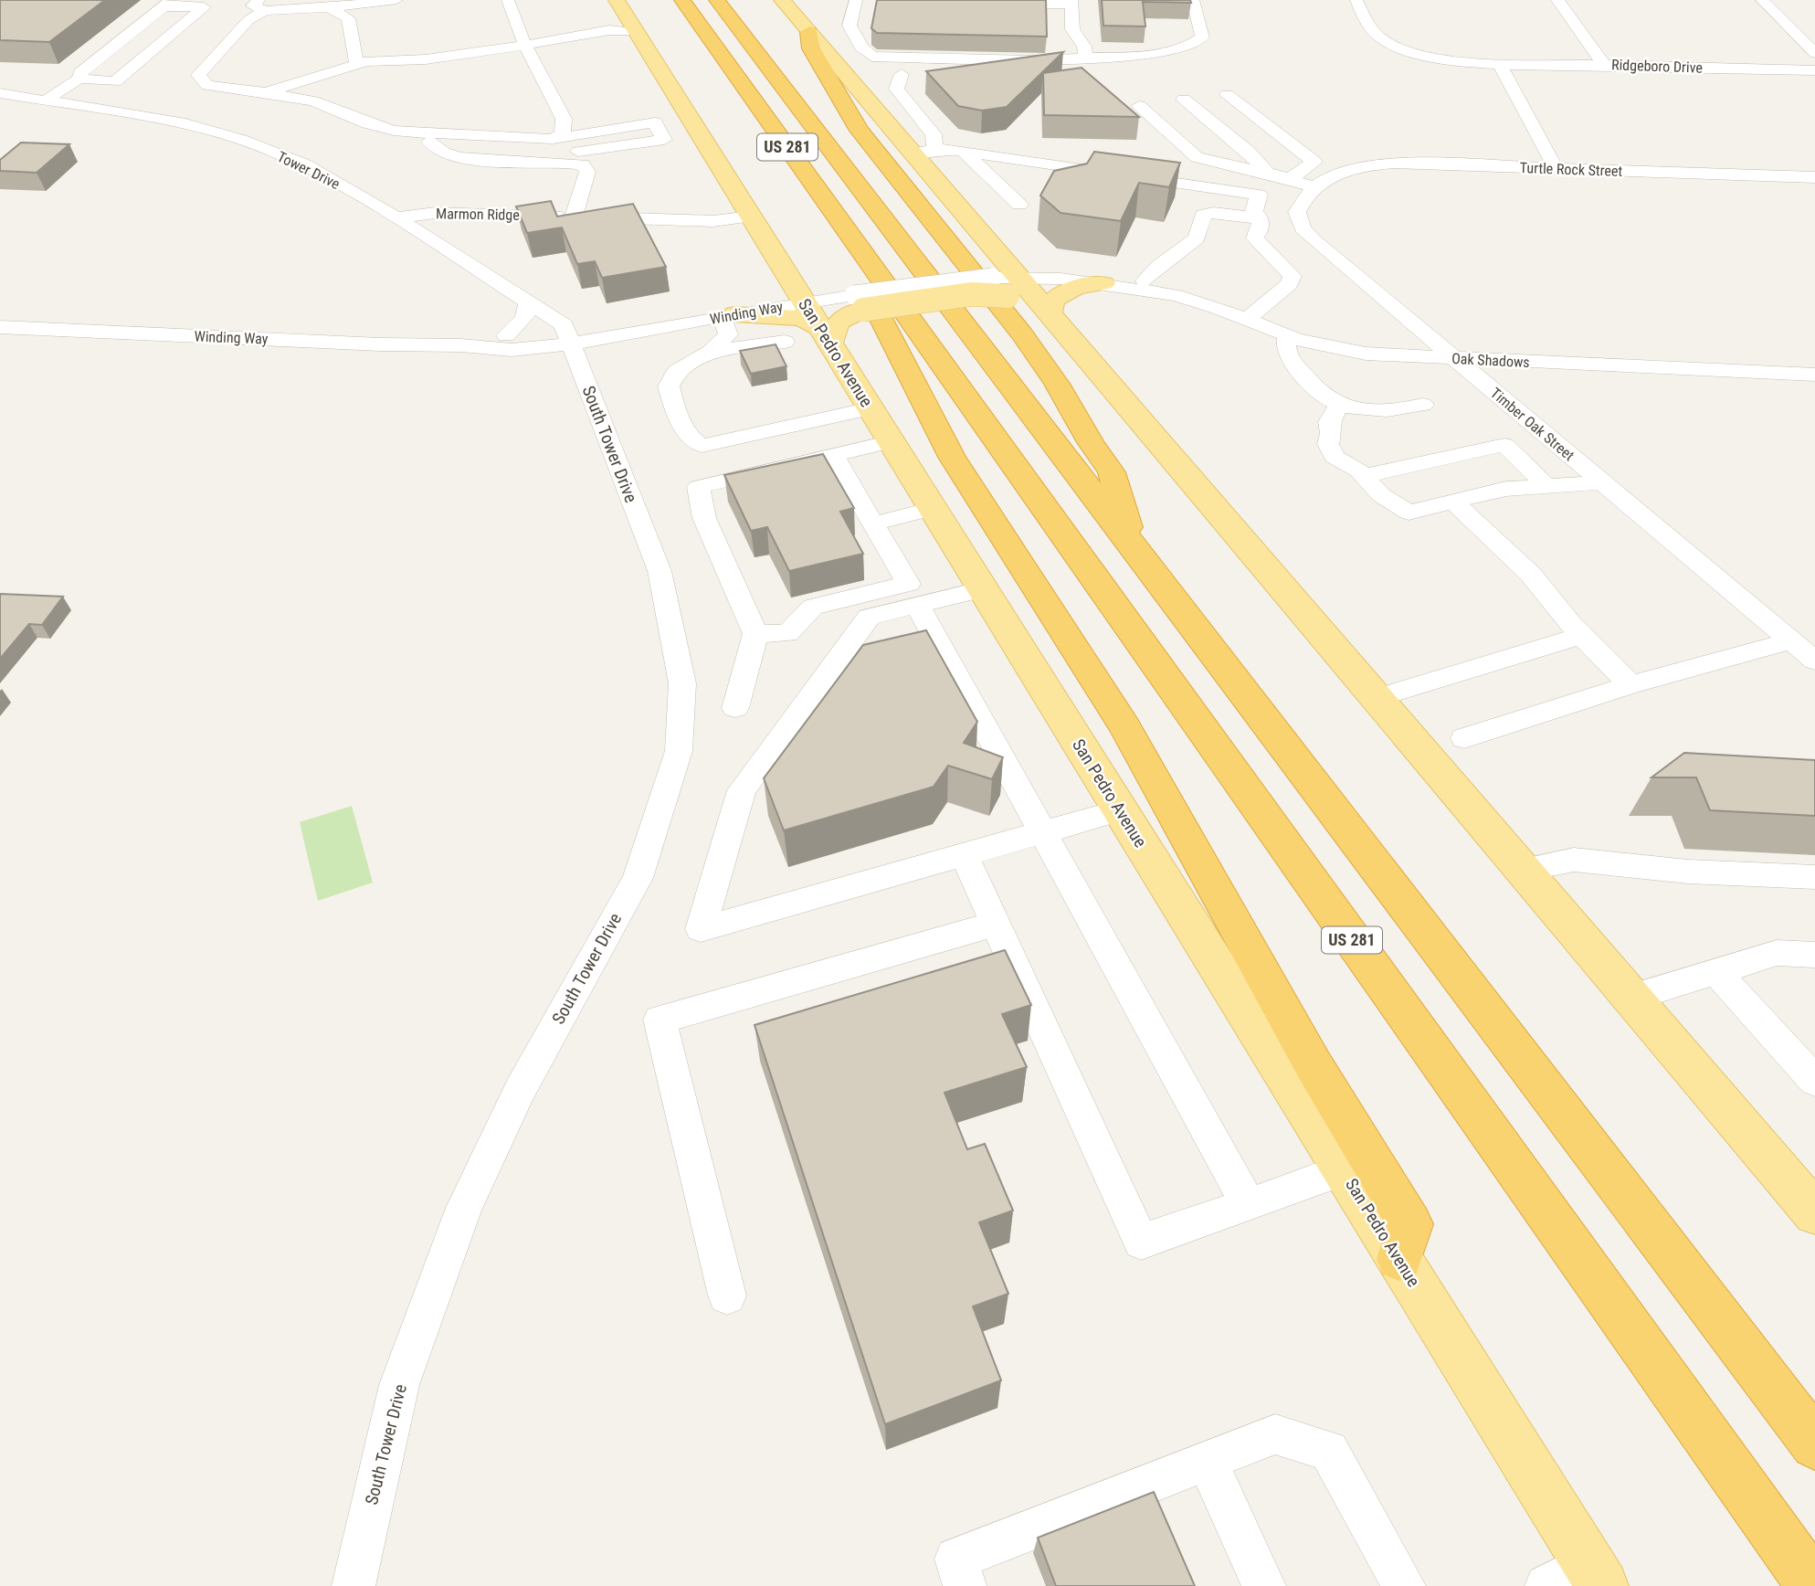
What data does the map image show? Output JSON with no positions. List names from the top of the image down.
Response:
{
  "streets": {
    "highway": ["US 281"],
    "main road": ["San Pedro Avenue"],
    "street": [
      "Ridgeboro Drive",
      "Turtle Rock Street",
      "Tower Drive",
      "Marmon Ridge",
      "Winding Way",
      "Oak Shadows",
      "Timber Oak Street",
      "South Tower Drive"
    ]
  },
  "crossings": [
    ["Turtle Rock Street", "Timber Oak Street"],
    ["Tower Drive", "Marmon Ridge"],
    ["Tower Drive", "Winding Way"],
    ["Tower Drive", "South Tower Drive"],
    ["Marmon Ridge", "San Pedro Avenue"],
    ["Winding Way", "San Pedro Avenue"],
    ["Winding Way", "South Tower Drive"],
    ["Oak Shadows", "Timber Oak Street"]
  ]
}
